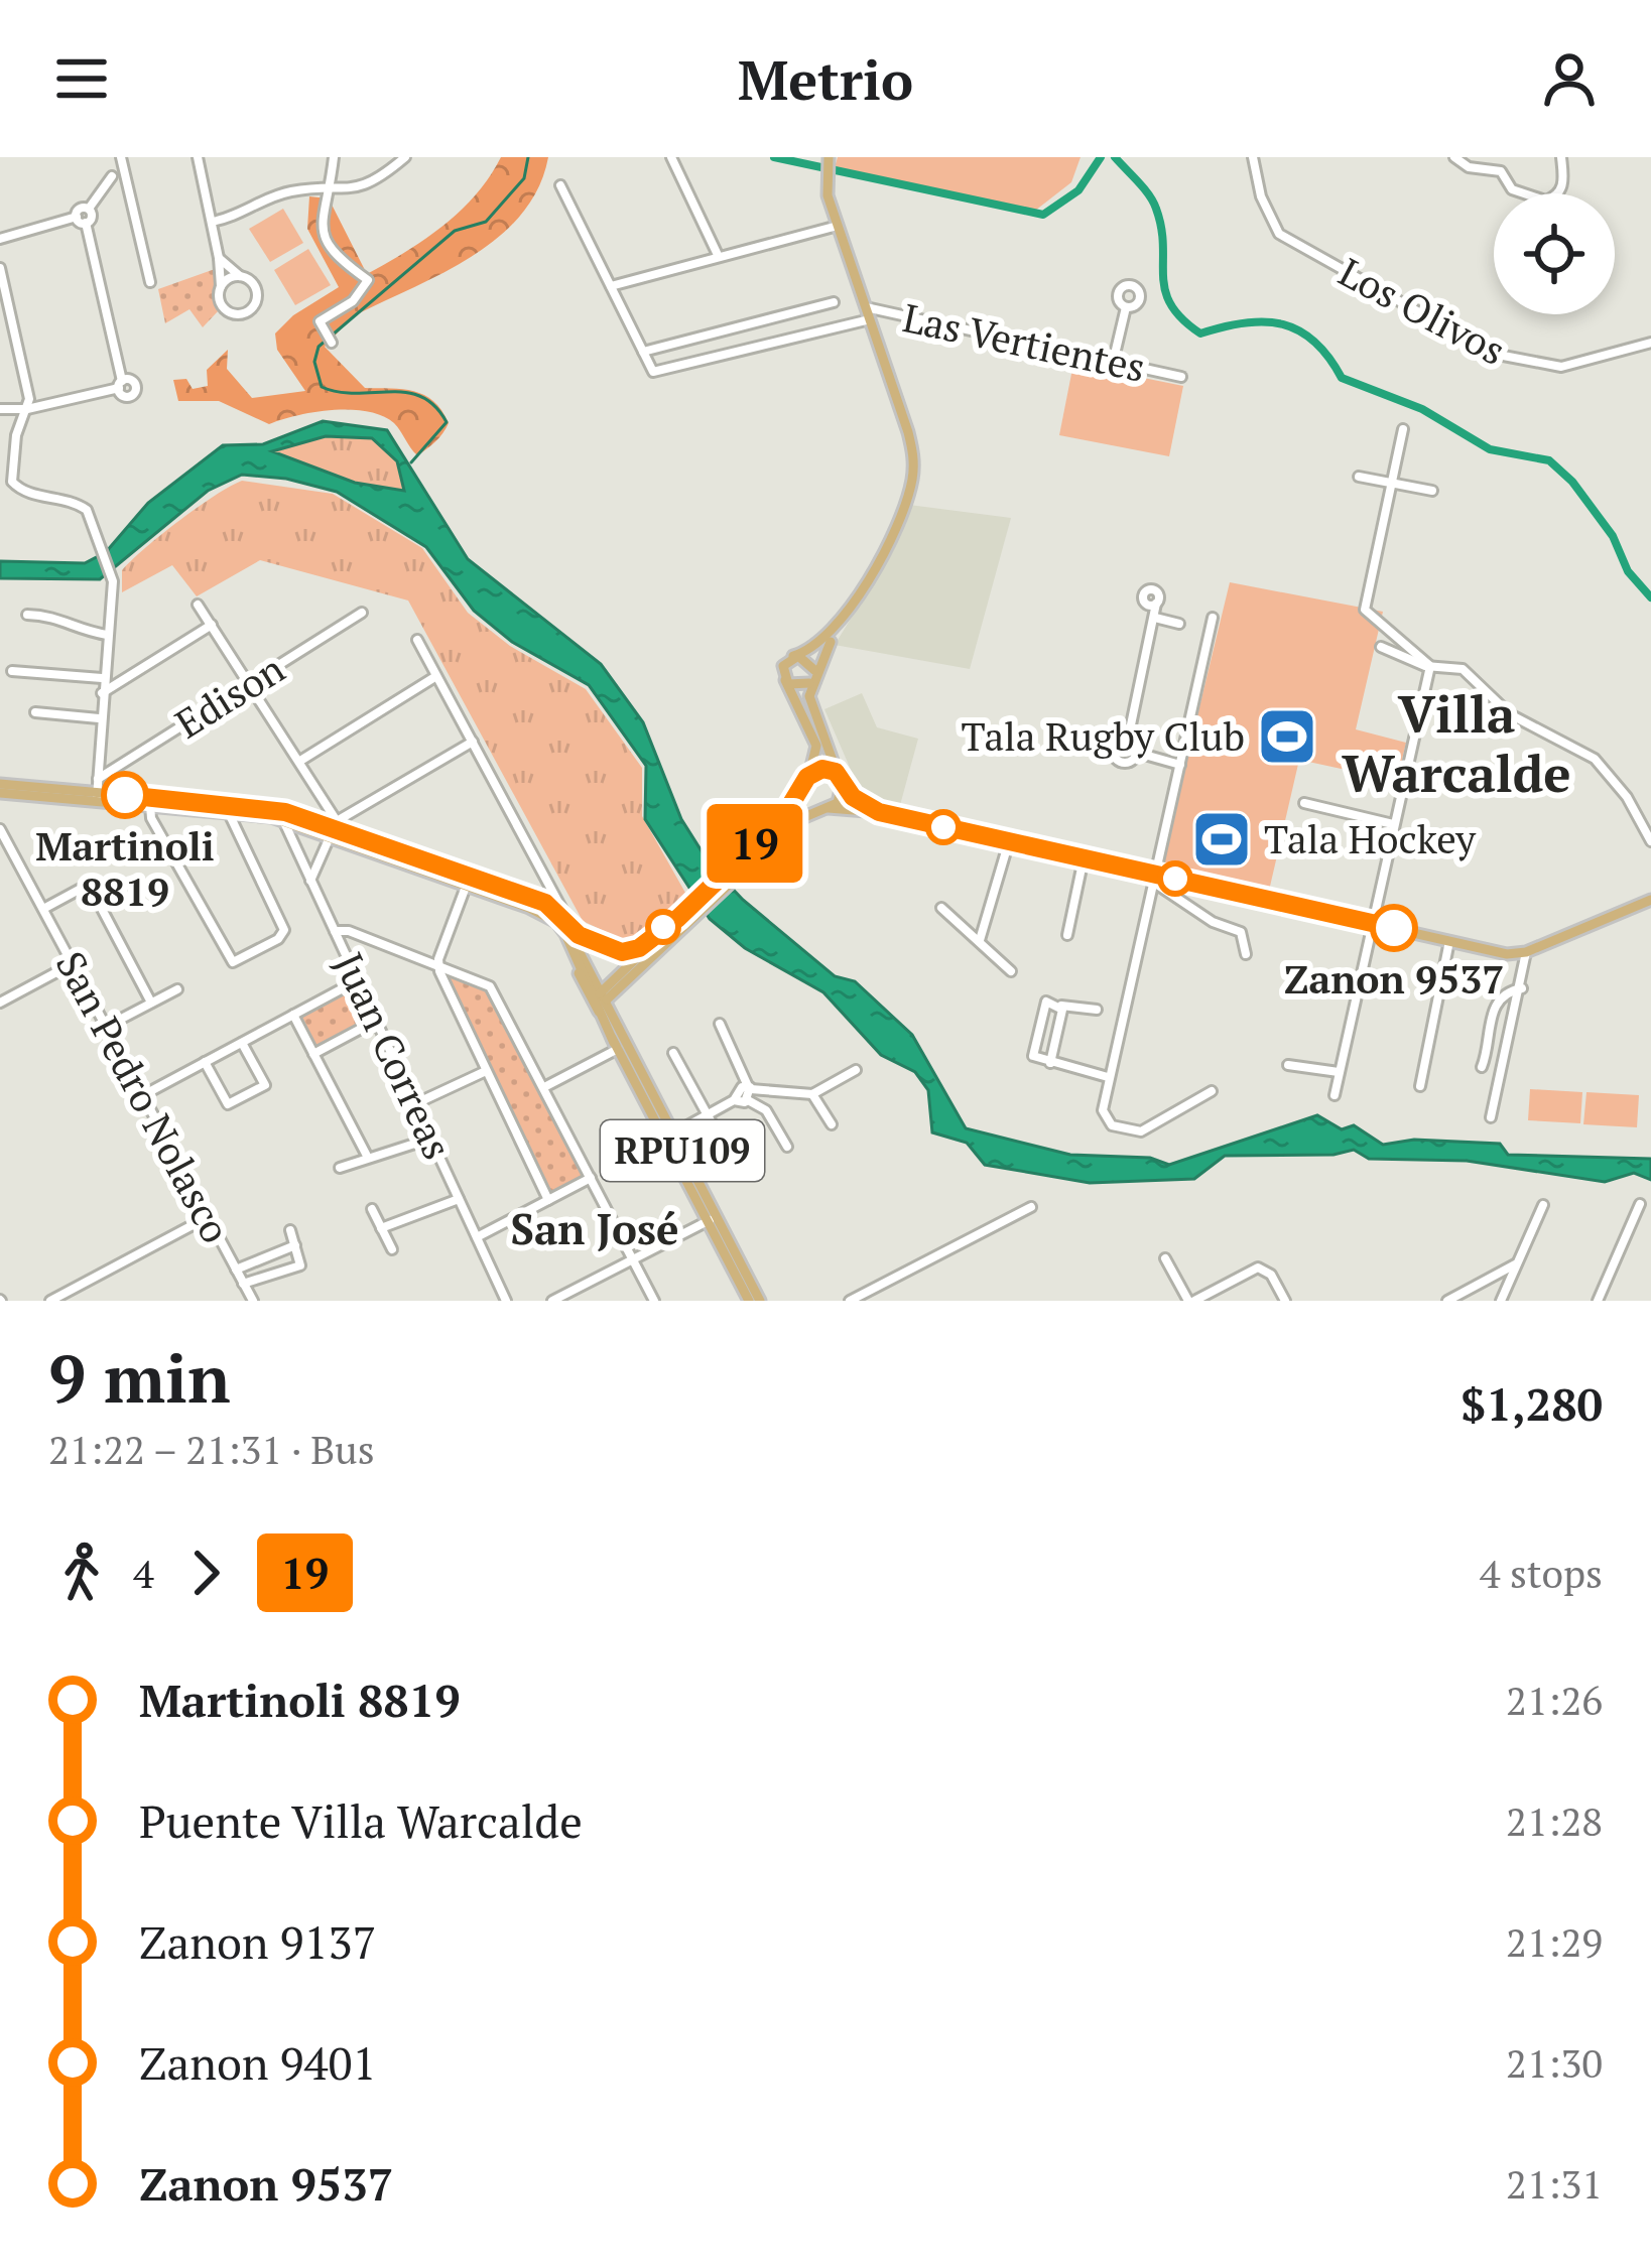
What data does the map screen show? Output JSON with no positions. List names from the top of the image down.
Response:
{
  "streets": {
    "main road": ["RPU109"],
    "street": [
      "Los Olivos",
      "Las Vertientes",
      "Edison",
      "Juan Correas",
      "San Pedro Nolasco"
    ]
  },
  "crossings": [
    ["Juan Correas", "RPU109"]
  ],
  "districts": ["Villa Warcalde", "San José"],
  "places": {
    "sports": ["Tala Rugby Club", "Tala Hockey"],
    "other": ["Martinoli 8819", "Zanon 9537"]
  },
  "lines": ["bus line 19"],
  "page": {
    "header": "Metrio",
    "on_map": "19",
    "heading": ["9 min", "21:22 – 21:31 · Bus", "$1,280"],
    "legs": ["4", "19", "4 stops"],
    "list": [
      {
        "name": "Martinoli 8819",
        "value": "21:26"
      },
      {
        "name": "Puente Villa Warcalde",
        "value": "21:28"
      },
      {
        "name": "Zanon 9137",
        "value": "21:29"
      },
      {
        "name": "Zanon 9401",
        "value": "21:30"
      },
      {
        "name": "Zanon 9537",
        "value": "21:31"
      }
    ]
  }
}
